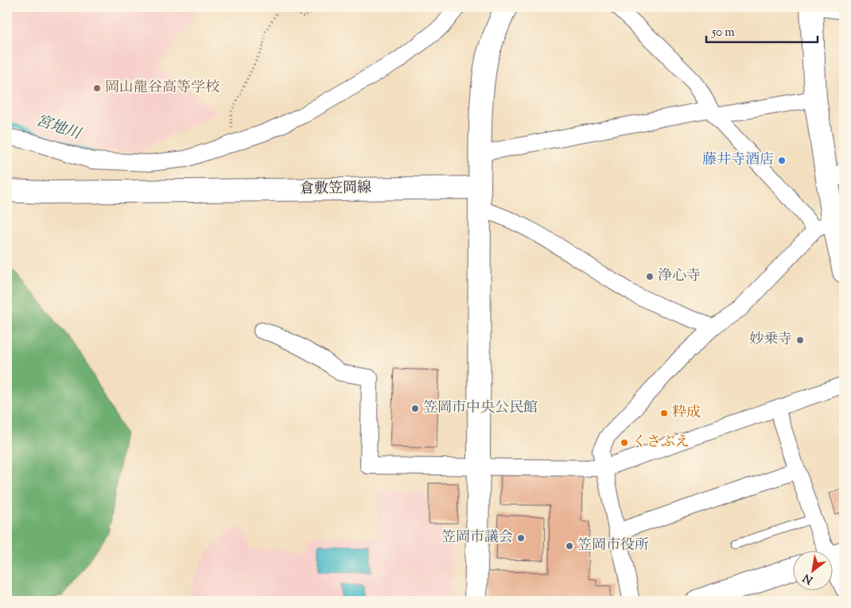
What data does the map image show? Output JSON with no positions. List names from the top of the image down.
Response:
{
  "streets": {
    "street": ["倉敷笠岡線"]
  },
  "water": ["宮地川"],
  "places": [
    "岡山龍谷高等学校",
    "藤井寺酒店",
    "浄心寺",
    "妙乗寺",
    "笠岡市中央公民館",
    "粋成",
    "くさぶえ",
    "笠岡市議会",
    "笠岡市役所"
  ],
  "scale_bar": "50 m",
  "north": "bottom left"
}
